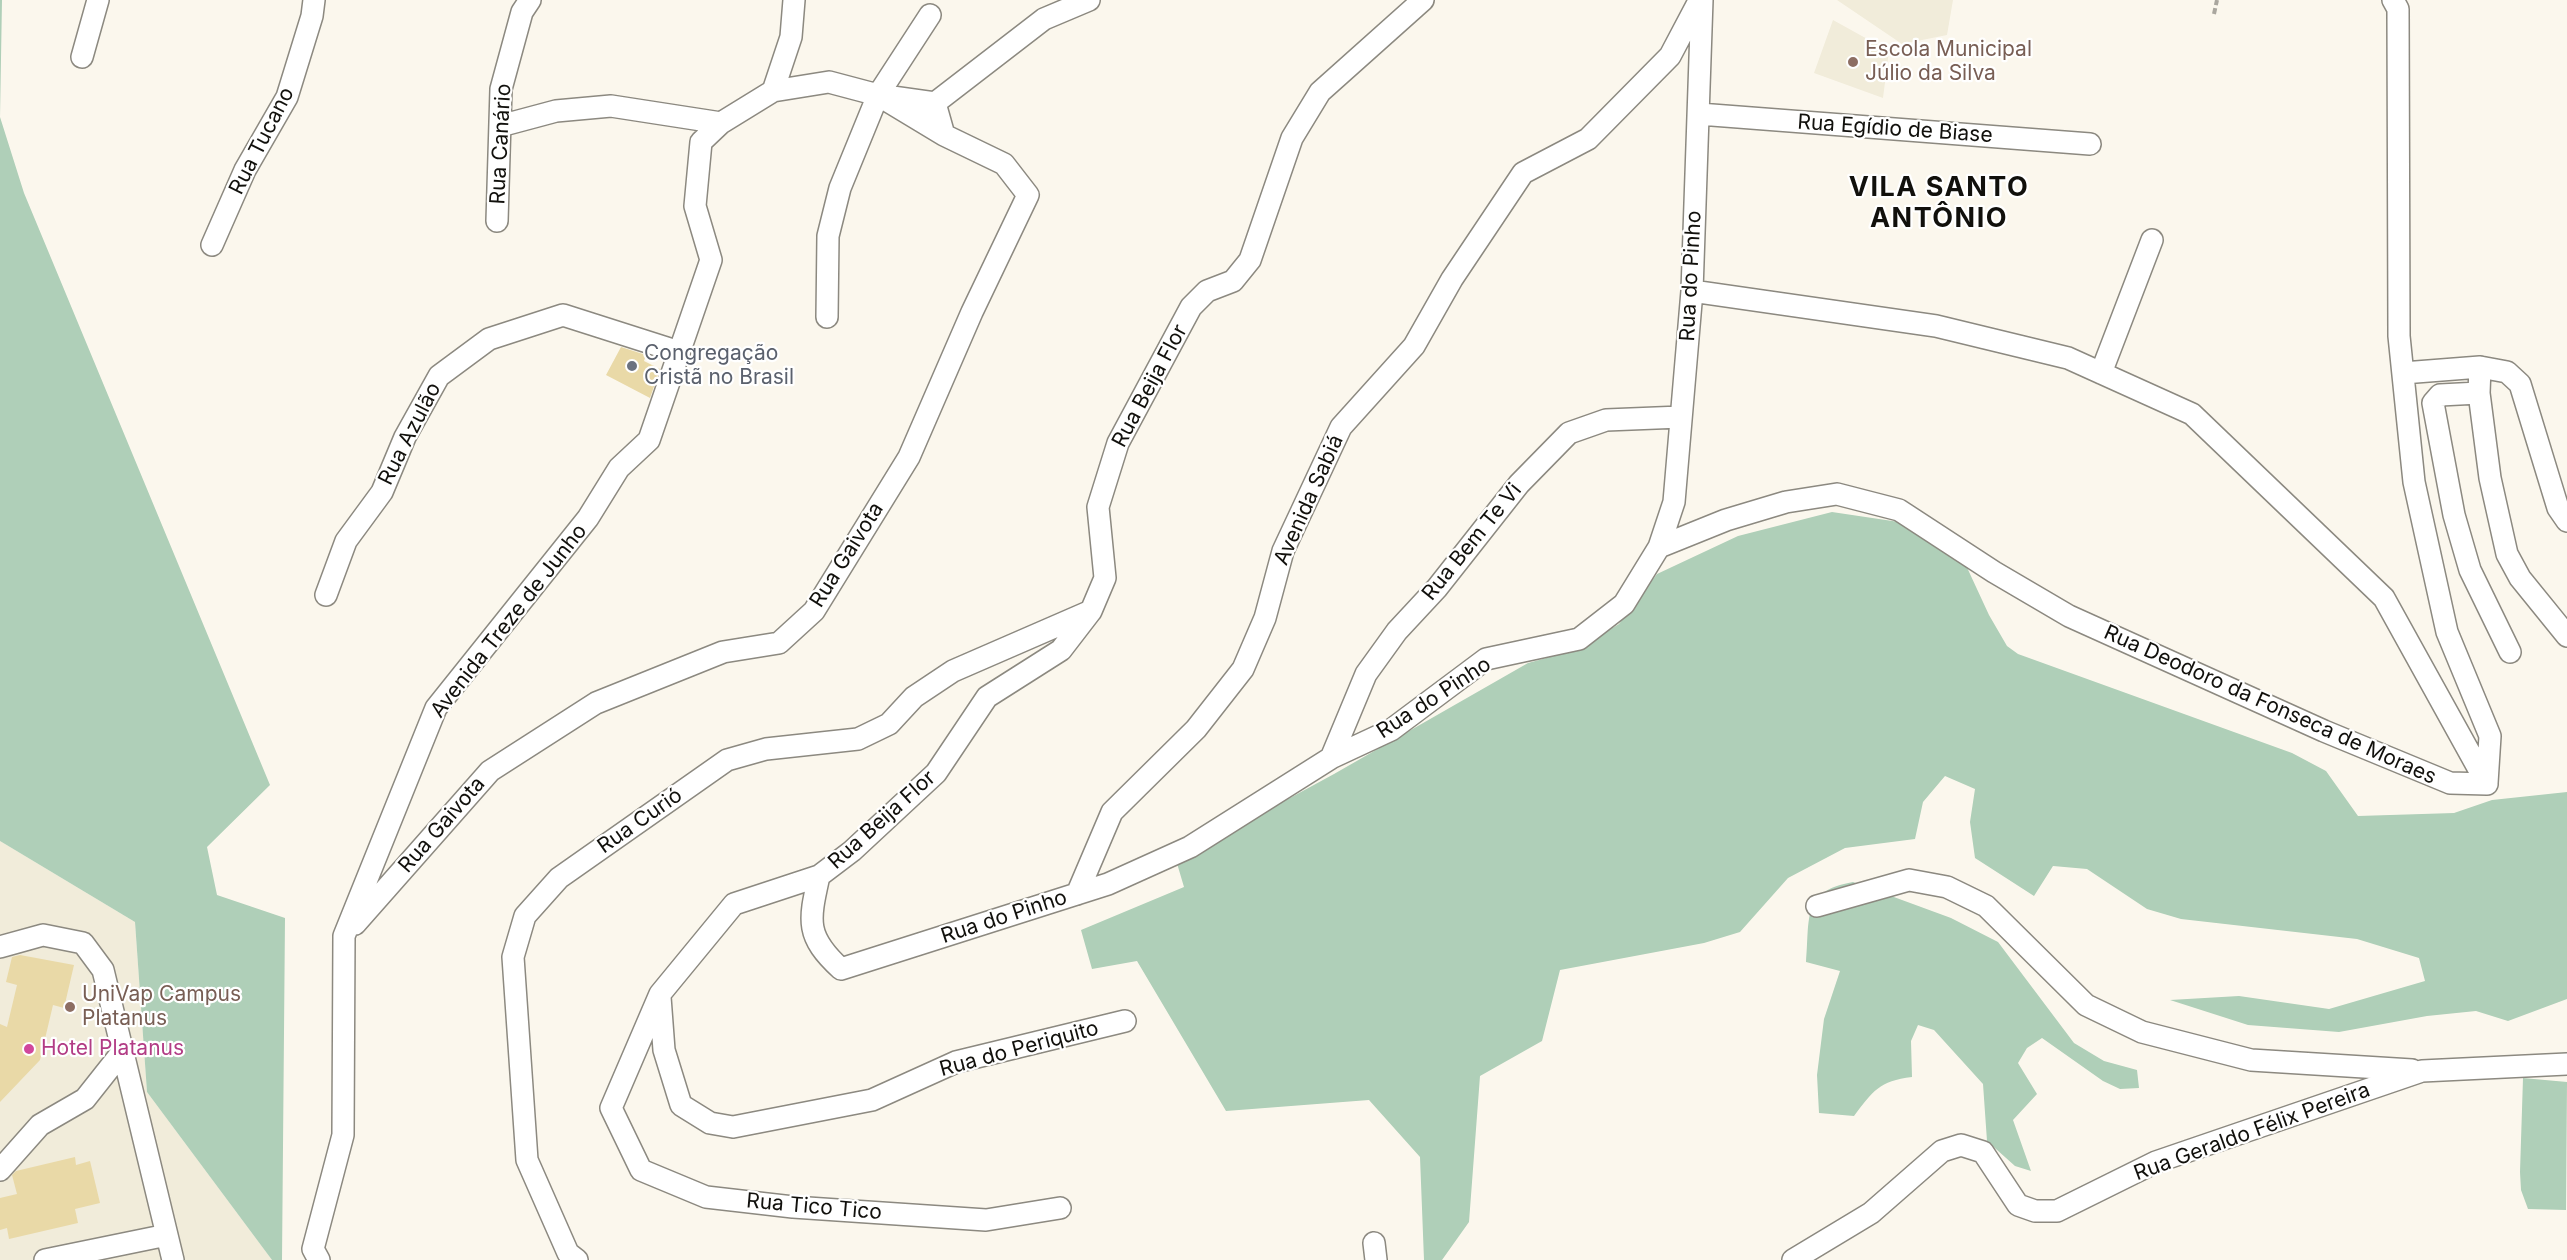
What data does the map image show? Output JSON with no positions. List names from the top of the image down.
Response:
{
  "streets": {
    "street": [
      "Rua Egídio de Biase",
      "Rua Tucano",
      "Rua Canário",
      "Rua do Pinho",
      "Rua Beija Flor",
      "Rua Azulão",
      "Avenida Sabiá",
      "Rua Bem Te Vi",
      "Rua Gaivota",
      "Avenida Treze de Junho",
      "Rua Deodoro da Fonseca de Moraes",
      "Rua Curió",
      "Rua do Periquito",
      "Rua Geraldo Félix Pereira",
      "Rua Tico Tico"
    ]
  },
  "crossings": [
    ["Rua Egídio de Biase", "Rua do Pinho"],
    ["Rua do Pinho", "Rua Beija Flor"],
    ["Rua do Pinho", "Avenida Sabiá"],
    ["Rua do Pinho", "Rua Bem Te Vi"],
    ["Rua do Pinho", "Rua Deodoro da Fonseca de Moraes"],
    ["Rua Beija Flor", "Rua Curió"],
    ["Rua Beija Flor", "Rua do Periquito"],
    ["Rua Beija Flor", "Rua Tico Tico"],
    ["Rua Azulão", "Avenida Treze de Junho"],
    ["Rua Gaivota", "Avenida Treze de Junho"]
  ],
  "districts": ["VILA SANTO ANTÔNIO"],
  "places": [
    "Escola Municipal Júlio da Silva",
    "Congregação Cristã no Brasil",
    "UniVap Campus Platanus",
    "Hotel Platanus"
  ]
}
